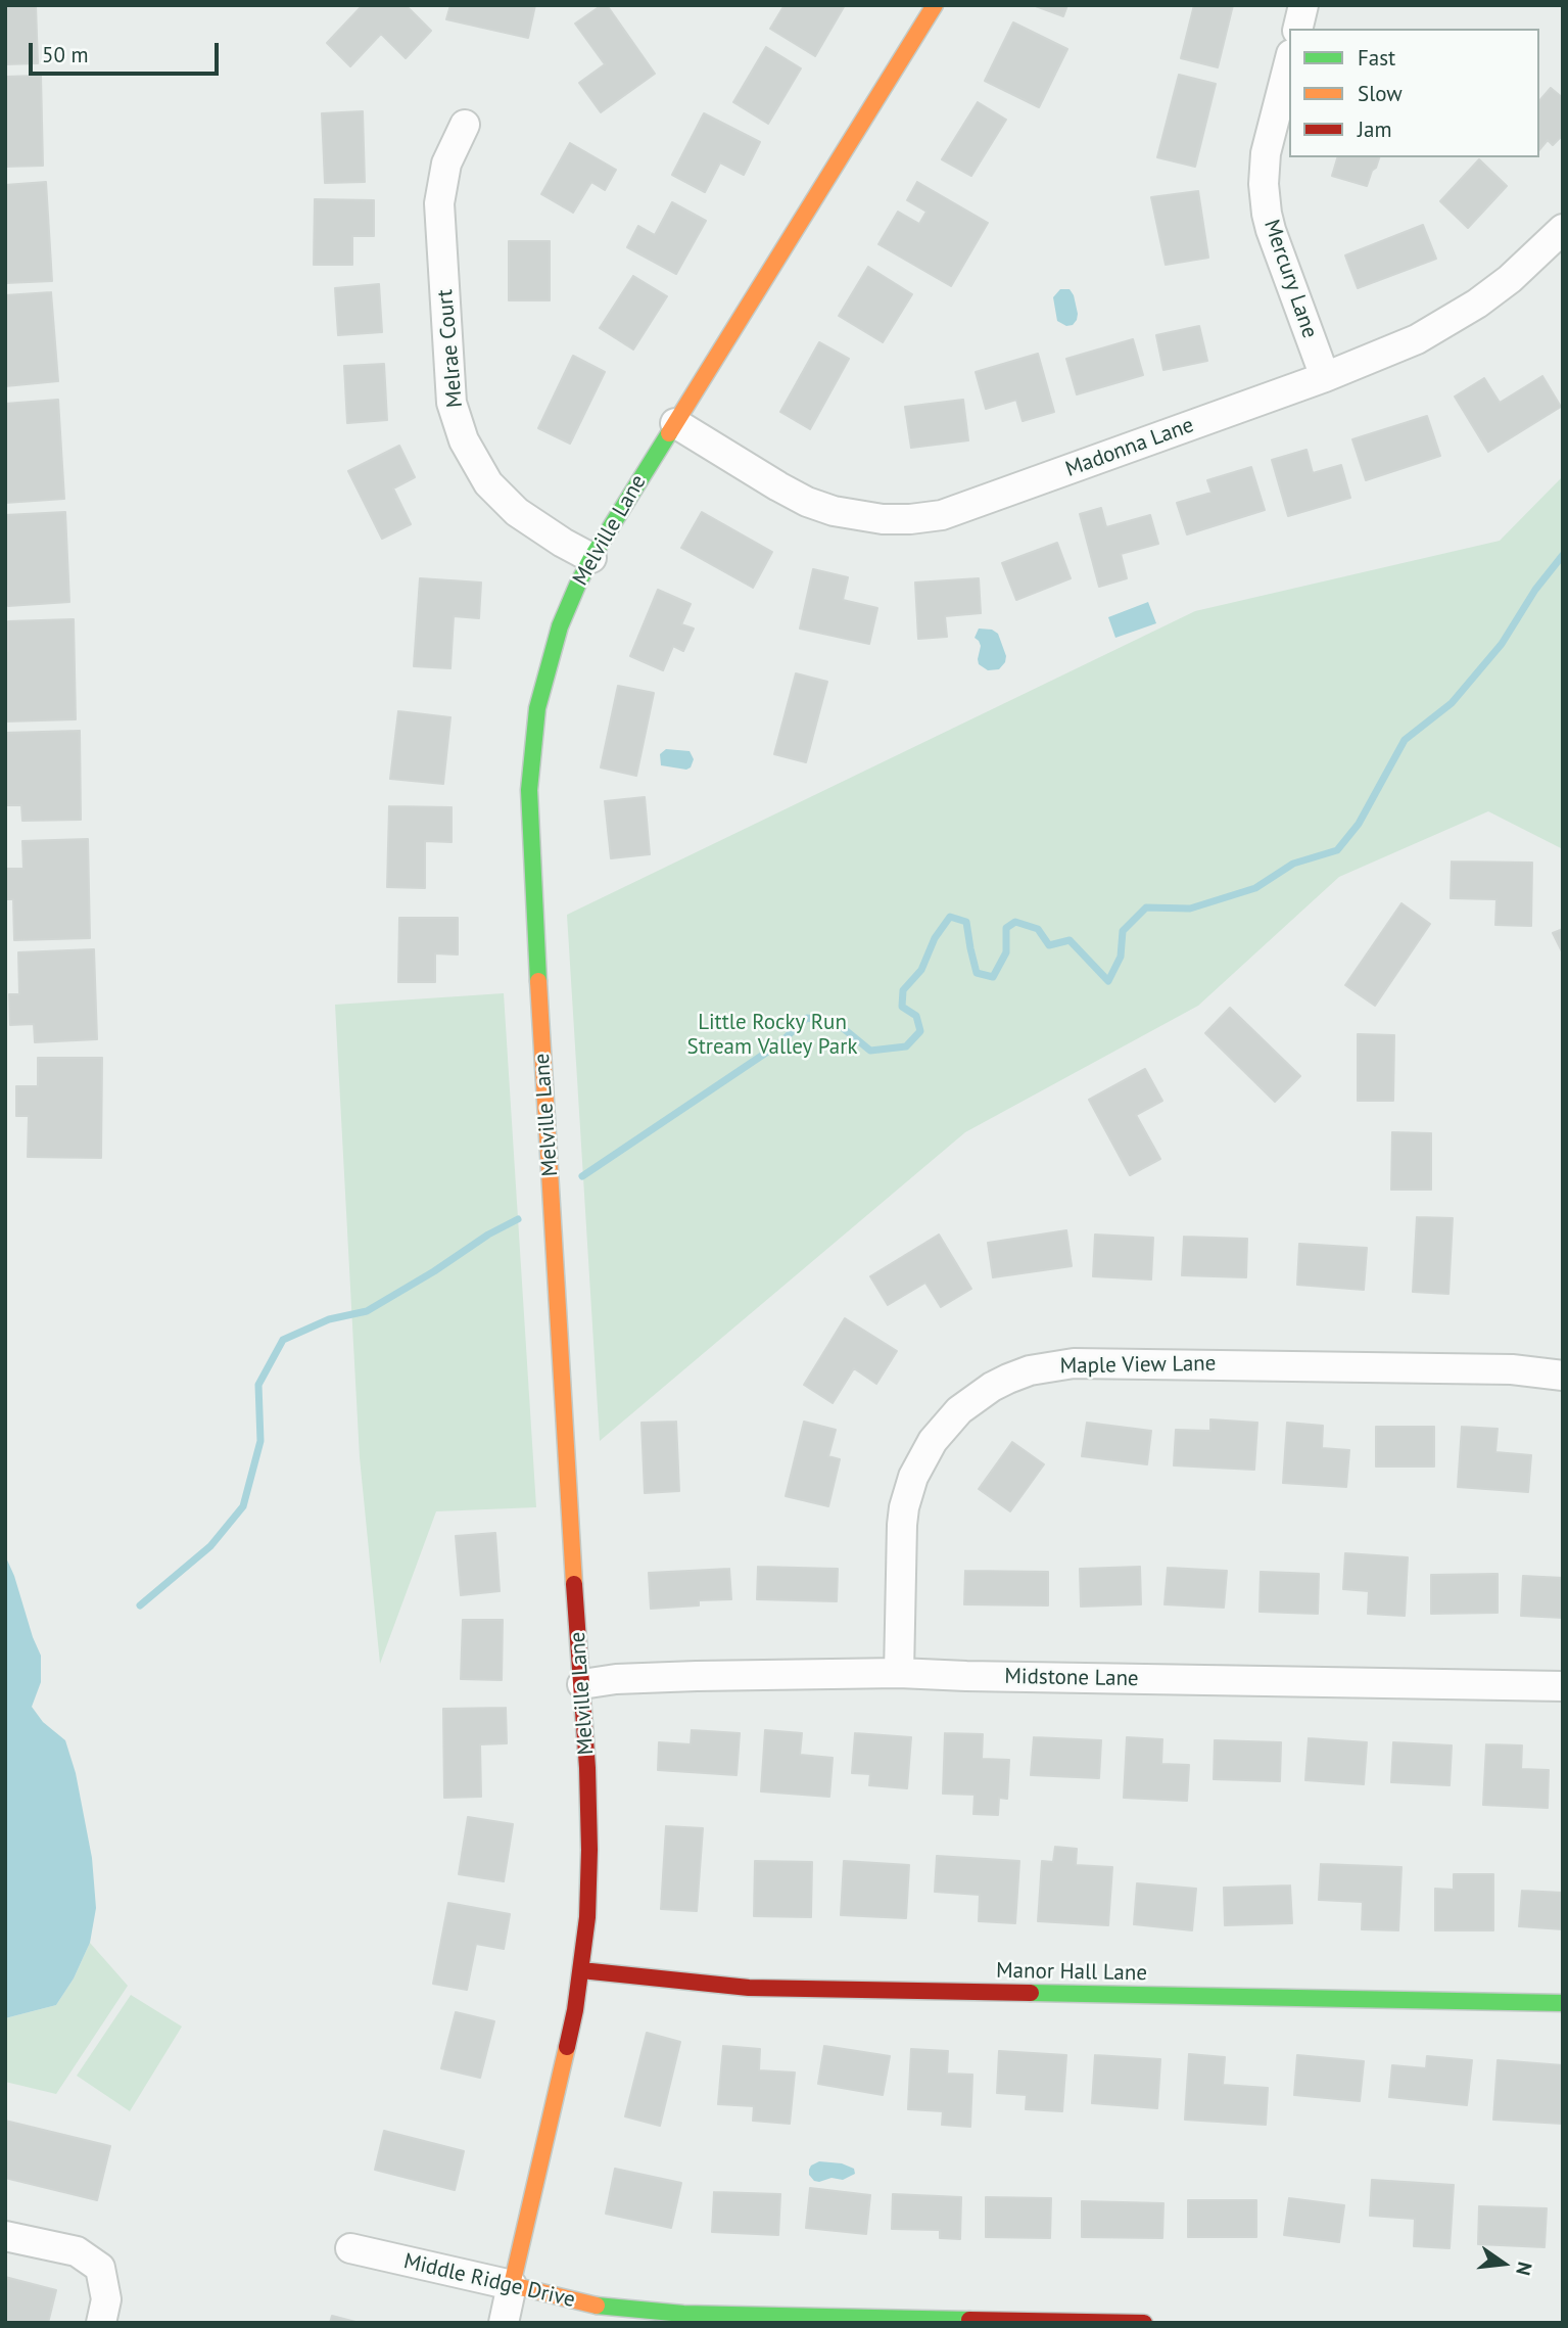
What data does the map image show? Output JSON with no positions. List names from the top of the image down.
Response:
{
  "streets": {
    "street": [
      "Mercury Lane",
      "Melrae Court",
      "Madonna Lane",
      "Melville Lane",
      "Maple View Lane",
      "Midstone Lane",
      "Manor Hall Lane",
      "Middle Ridge Drive"
    ]
  },
  "crossings": [
    ["Mercury Lane", "Madonna Lane"],
    ["Melrae Court", "Melville Lane"],
    ["Madonna Lane", "Melville Lane"],
    ["Melville Lane", "Midstone Lane"],
    ["Melville Lane", "Manor Hall Lane"],
    ["Melville Lane", "Middle Ridge Drive"],
    ["Maple View Lane", "Midstone Lane"]
  ],
  "parks": ["Little Rocky Run Stream Valley Park"],
  "legend": ["Fast", "Slow", "Jam"],
  "scale_bar": "50 m",
  "north": "right"
}
